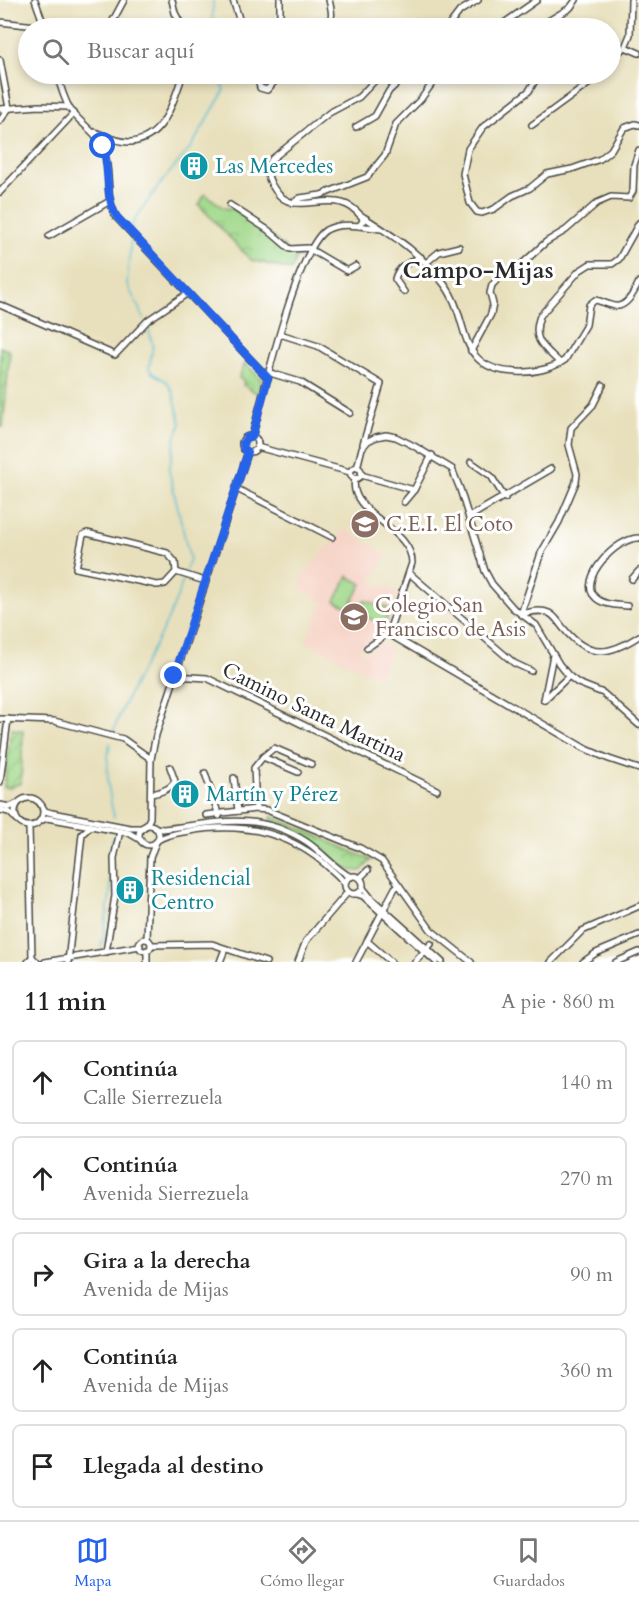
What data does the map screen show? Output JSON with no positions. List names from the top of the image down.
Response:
{
  "streets": {
    "street": ["Camino Santa Martina"]
  },
  "districts": ["Campo-Mijas"],
  "places": {
    "building": ["Las Mercedes", "Martín y Pérez", "Residencial Centro"],
    "school or university": ["C.E.I. El Coto", "Colegio San Francisco de Asis"]
  },
  "page": {
    "search": "Buscar aquí",
    "heading": ["11 min", "A pie · 860 m"],
    "list": [
      ["Continúa", "Calle Sierrezuela", "140 m"],
      ["Continúa", "Avenida Sierrezuela", "270 m"],
      ["Gira a la derecha", "Avenida de Mijas", "90 m"],
      ["Continúa", "Avenida de Mijas", "360 m"],
      "Llegada al destino"
    ],
    "nav": ["Mapa", "Cómo llegar", "Guardados"]
  }
}
